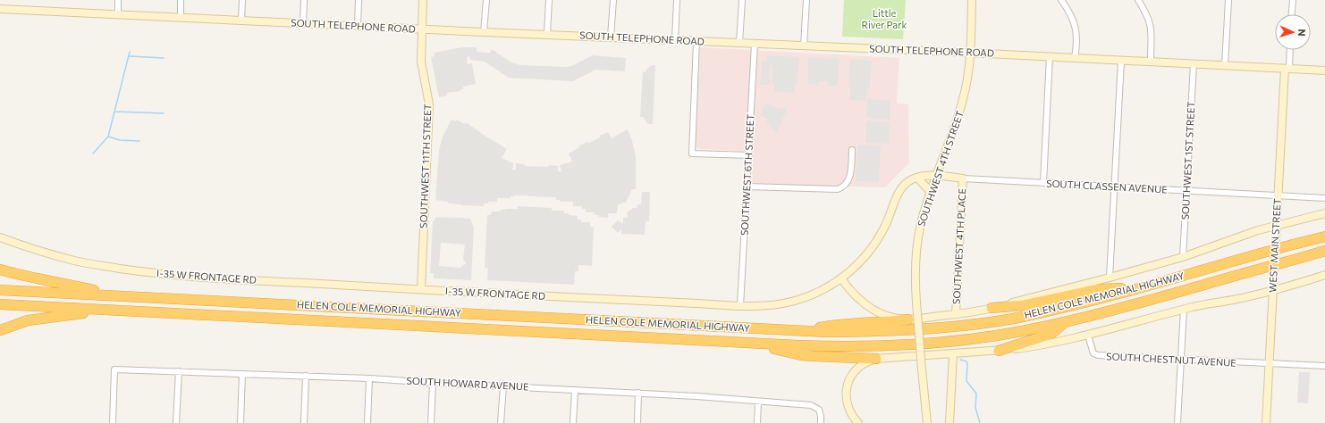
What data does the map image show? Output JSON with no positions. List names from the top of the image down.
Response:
{
  "streets": {
    "highway": ["HELEN COLE MEMORIAL HIGHWAY"],
    "main road": [
      "SOUTH TELEPHONE ROAD",
      "SOUTHWEST 11TH STREET",
      "SOUTHWEST 4TH STREET",
      "SOUTH CLASSEN AVENUE",
      "WEST MAIN STREET",
      "SOUTHWEST 4TH PLACE",
      "I-35 W FRONTAGE RD"
    ],
    "street": [
      "SOUTHWEST 1ST STREET",
      "SOUTHWEST 6TH STREET",
      "SOUTH CHESTNUT AVENUE",
      "SOUTH HOWARD AVENUE"
    ]
  },
  "crossings": [
    ["SOUTH TELEPHONE ROAD", "SOUTHWEST 1ST STREET"],
    ["SOUTH TELEPHONE ROAD", "SOUTHWEST 11TH STREET"],
    ["SOUTH TELEPHONE ROAD", "SOUTHWEST 4TH STREET"],
    ["SOUTH TELEPHONE ROAD", "SOUTHWEST 6TH STREET"],
    ["SOUTH TELEPHONE ROAD", "WEST MAIN STREET"],
    ["SOUTHWEST 1ST STREET", "SOUTH CLASSEN AVENUE"],
    ["SOUTHWEST 11TH STREET", "I-35 W FRONTAGE RD"],
    ["SOUTHWEST 4TH STREET", "SOUTH CLASSEN AVENUE"],
    ["SOUTHWEST 4TH STREET", "I-35 W FRONTAGE RD"],
    ["SOUTHWEST 6TH STREET", "I-35 W FRONTAGE RD"],
    ["SOUTH CLASSEN AVENUE", "WEST MAIN STREET"],
    ["SOUTH CLASSEN AVENUE", "SOUTHWEST 4TH PLACE"],
    ["SOUTH CLASSEN AVENUE", "I-35 W FRONTAGE RD"],
    ["WEST MAIN STREET", "SOUTH CHESTNUT AVENUE"]
  ],
  "parks": ["Little River Park"],
  "north": "right"
}
